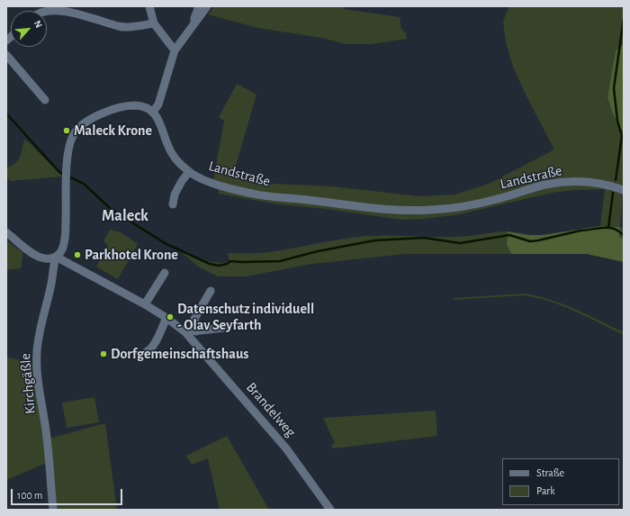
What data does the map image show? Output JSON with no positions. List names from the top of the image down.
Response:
{
  "streets": {
    "street": ["Landstraße", "Kirchgäßle", "Brandelweg"]
  },
  "crossings": [
    ["Kirchgäßle", "Brandelweg"]
  ],
  "districts": ["Maleck"],
  "places": [
    "Maleck Krone",
    "Parkhotel Krone",
    "Datenschutz individuell - Olav Seyfarth",
    "Dorfgemeinschaftshaus"
  ],
  "legend": ["Straße", "Park"],
  "scale_bar": "100 m",
  "north": "top right"
}
